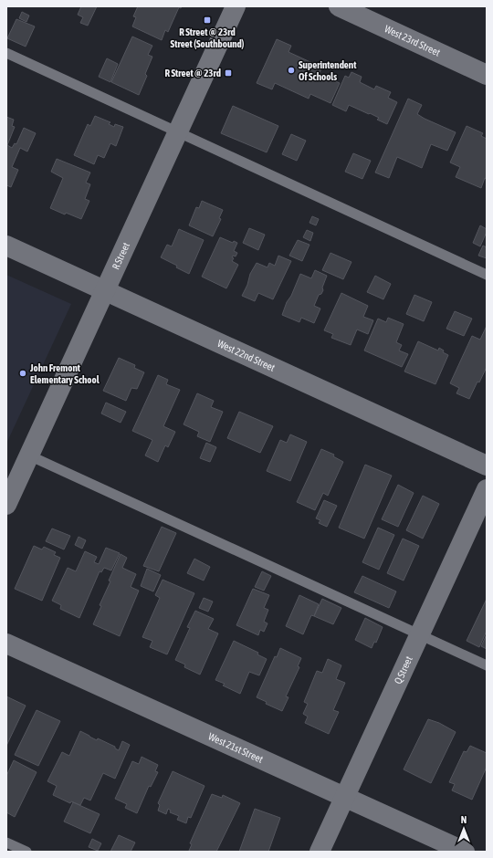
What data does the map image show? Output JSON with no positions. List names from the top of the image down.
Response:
{
  "streets": {
    "street": [
      "West 23rd Street",
      "R Street",
      "West 22nd Street",
      "Q Street",
      "West 21st Street"
    ]
  },
  "crossings": [
    ["R Street", "West 22nd Street"],
    ["Q Street", "West 21st Street"]
  ],
  "places": {
    "transit": ["R Street @ 23rd Street (Southbound)", "R Street @ 23rd"],
    "other": ["Superintendent Of Schools", "John Fremont Elementary School"]
  },
  "north": "top"
}
